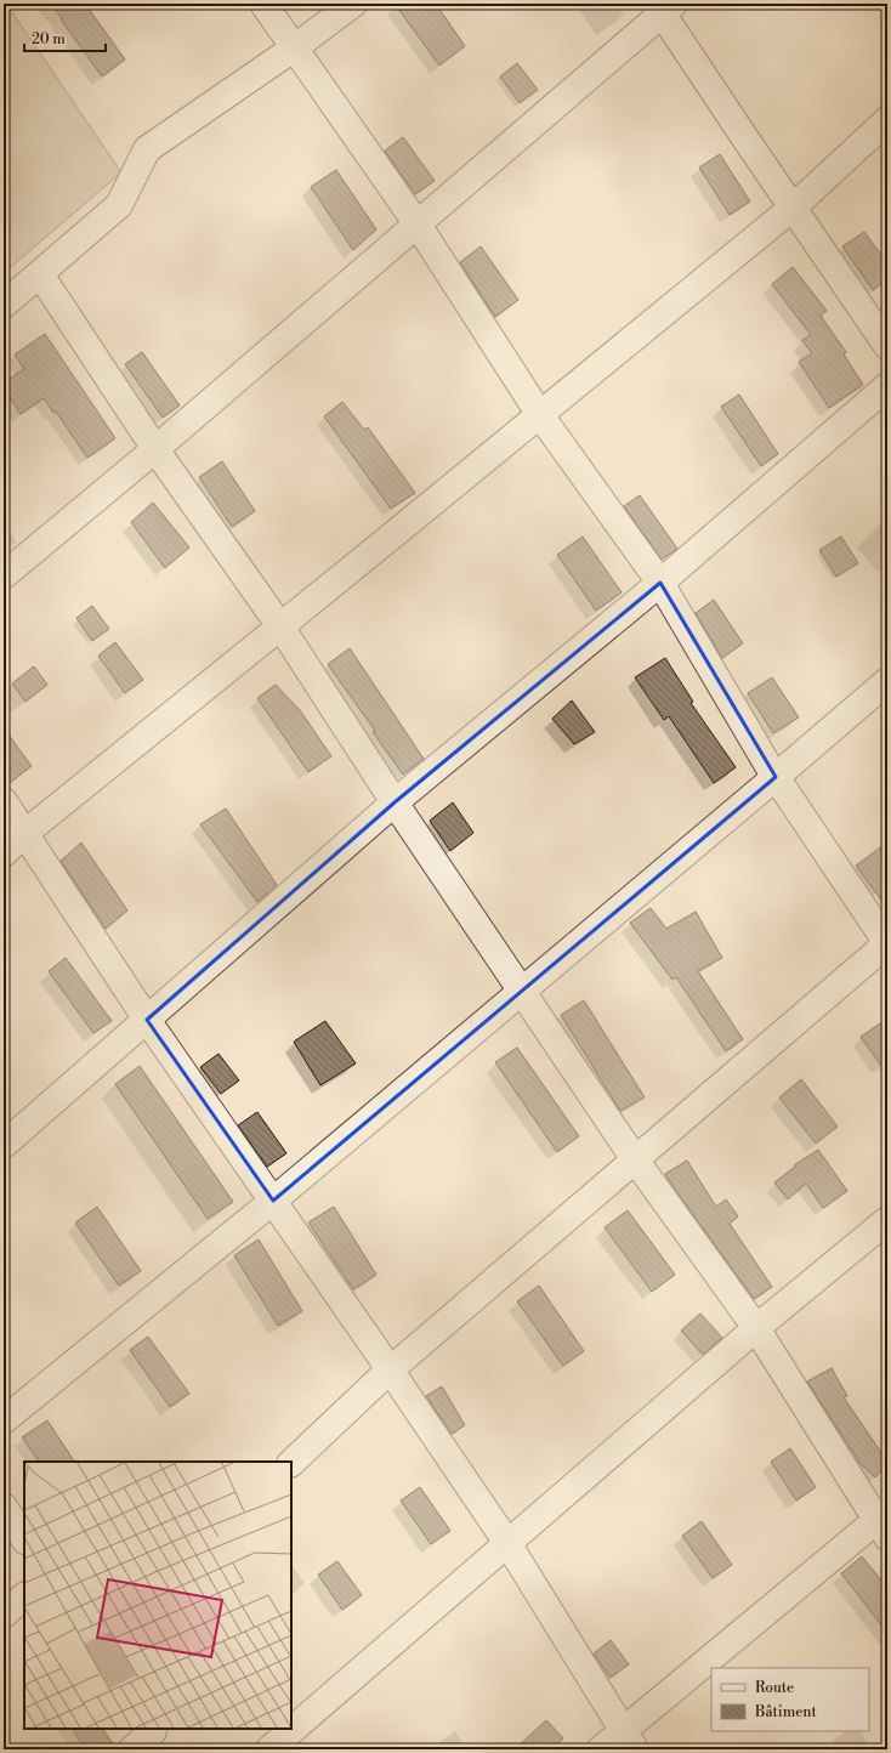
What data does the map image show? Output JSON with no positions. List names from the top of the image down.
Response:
{
  "legend": ["Route", "Bâtiment"],
  "scale_bar": "20 m"
}
